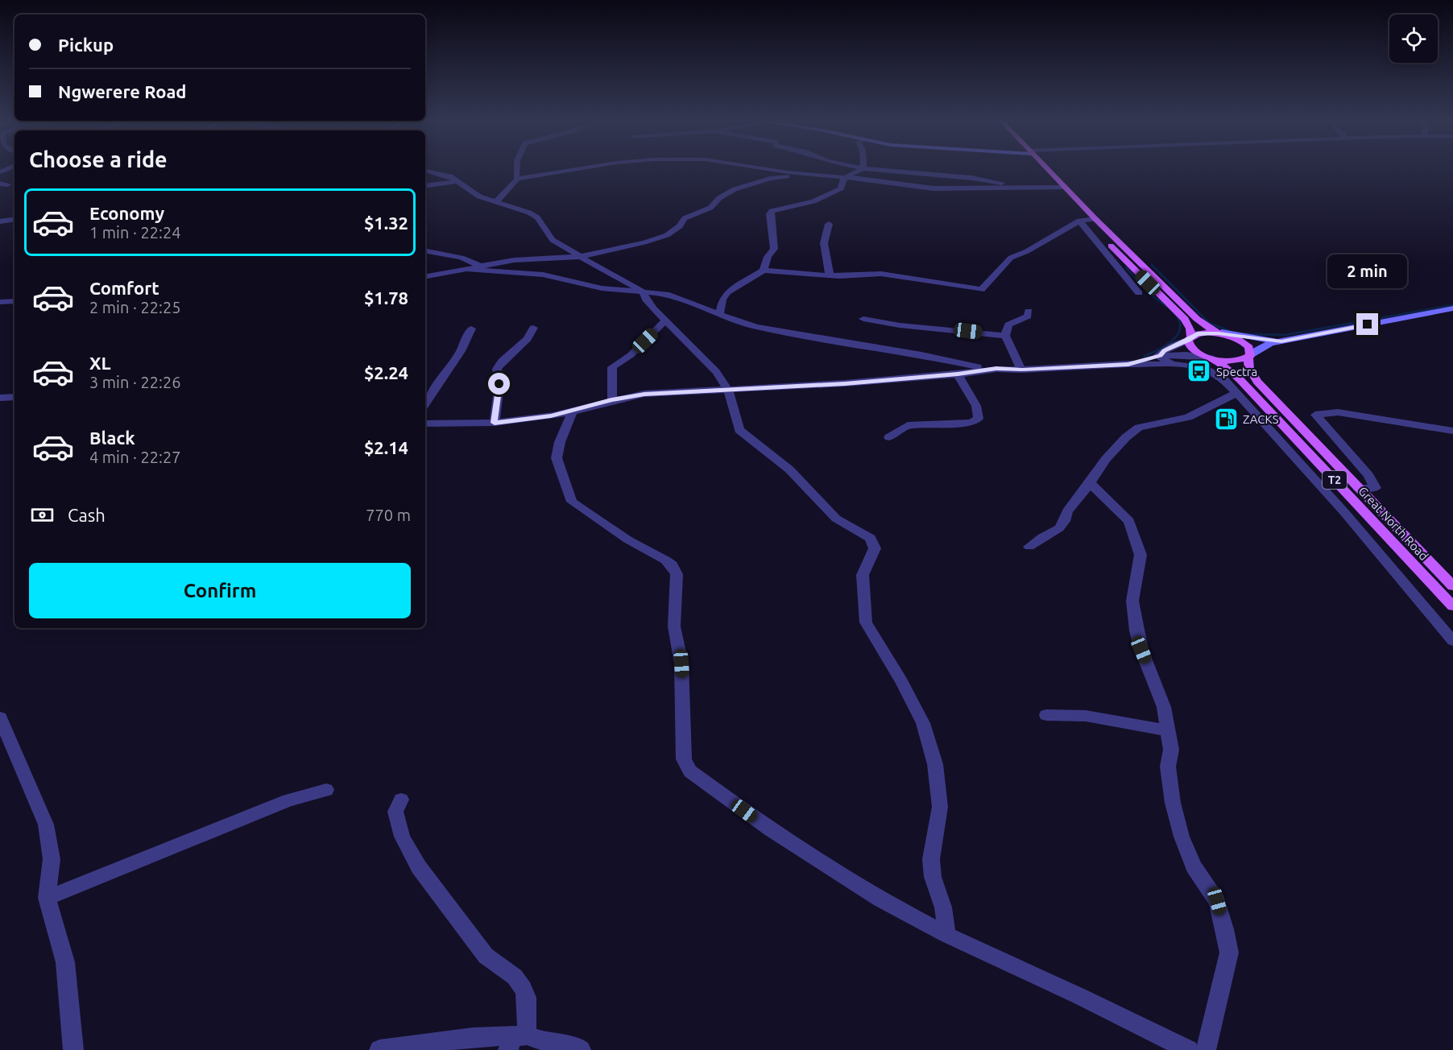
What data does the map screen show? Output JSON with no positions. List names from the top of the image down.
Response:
{
  "streets": {
    "main road": ["T2", "Great North Road"]
  },
  "places": {
    "bus stop": ["Spectra"],
    "fuel station": ["ZACKS"]
  },
  "page": {
    "banner": ["Pickup", "Ngwerere Road"],
    "heading": "Choose a ride",
    "list": [
      {
        "name": "Economy",
        "note": "1 min · 22:24",
        "value": "$1.32"
      },
      {
        "name": "Comfort",
        "note": "2 min · 22:25",
        "value": "$1.78"
      },
      {
        "name": "XL",
        "note": "3 min · 22:26",
        "value": "$2.24"
      },
      {
        "name": "Black",
        "note": "4 min · 22:27",
        "value": "$2.14"
      }
    ],
    "bubble": "2 min",
    "pay": ["Cash", "770 m"],
    "buttons": "Confirm"
  }
}
